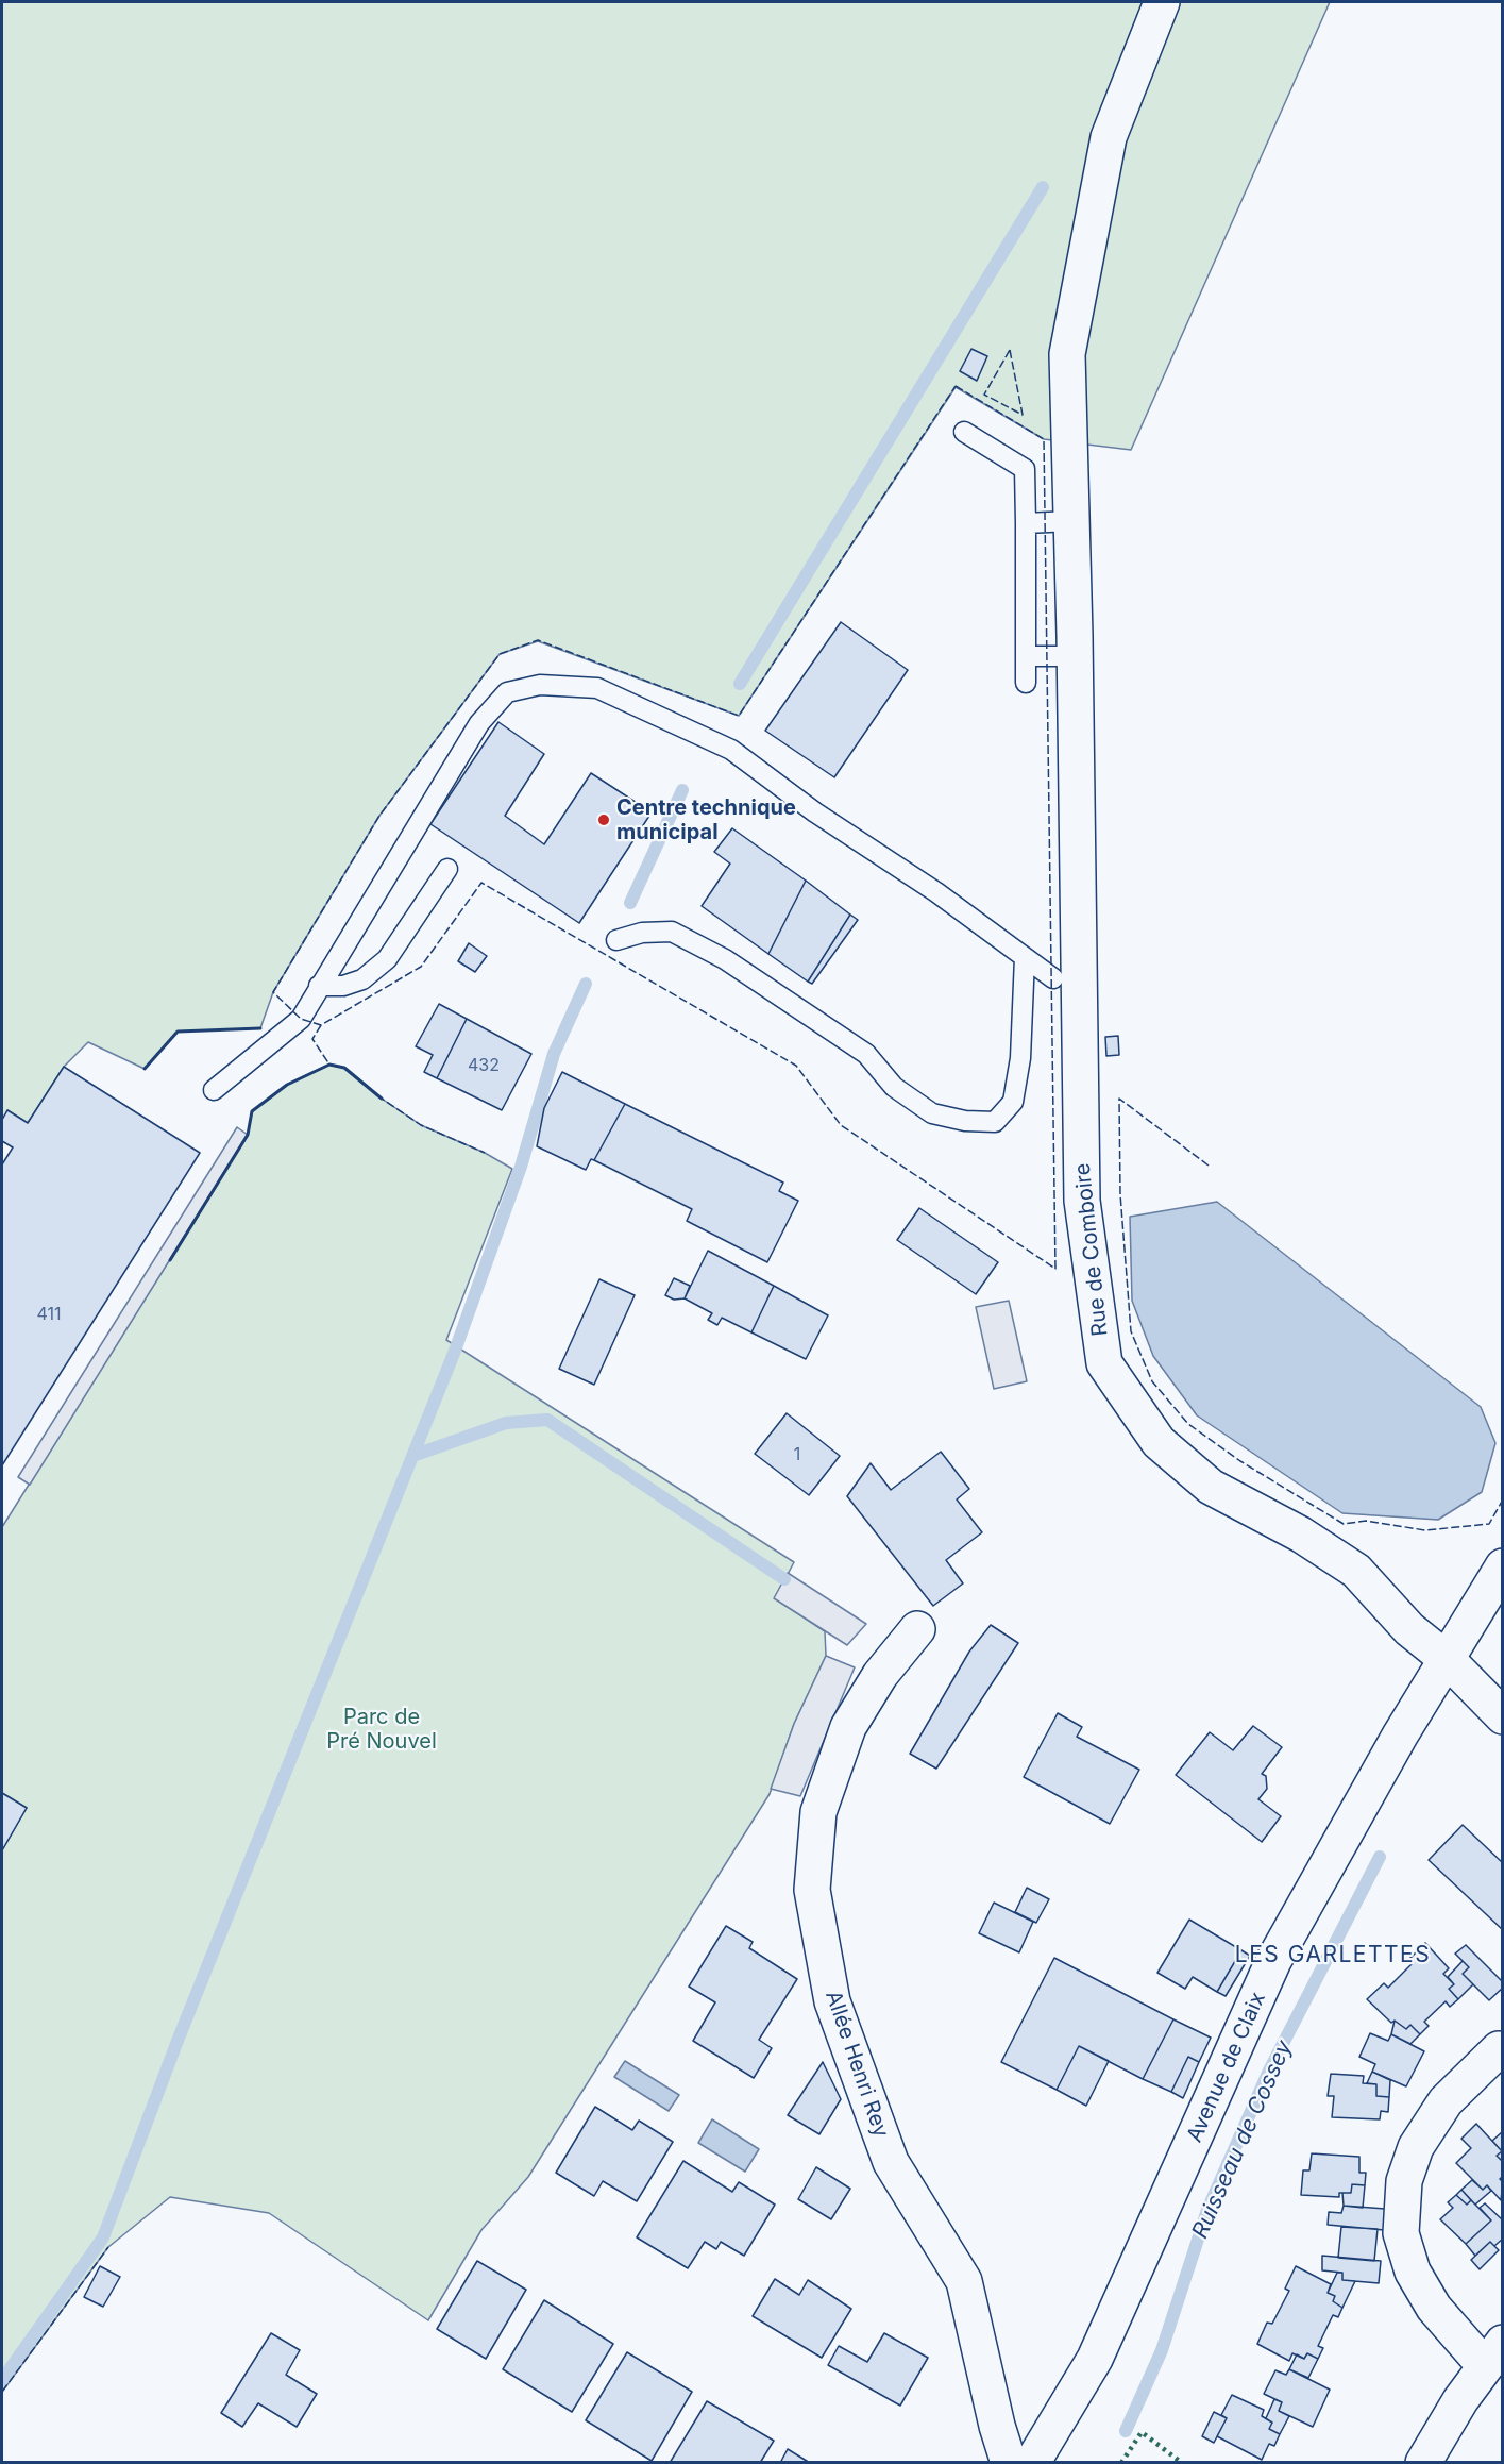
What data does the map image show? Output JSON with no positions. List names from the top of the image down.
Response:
{
  "streets": {
    "street": ["Rue de Comboire", "Allée Henri Rey", "Avenue de Claix"]
  },
  "crossings": [
    ["Rue de Comboire", "Avenue de Claix"]
  ],
  "districts": ["LES GARLETTES"],
  "water": ["Ruisseau de Cossey"],
  "parks": ["Parc de Pré Nouvel"],
  "places": ["Centre technique municipal"],
  "house_numbers": ["432", "411", "1"]
}
